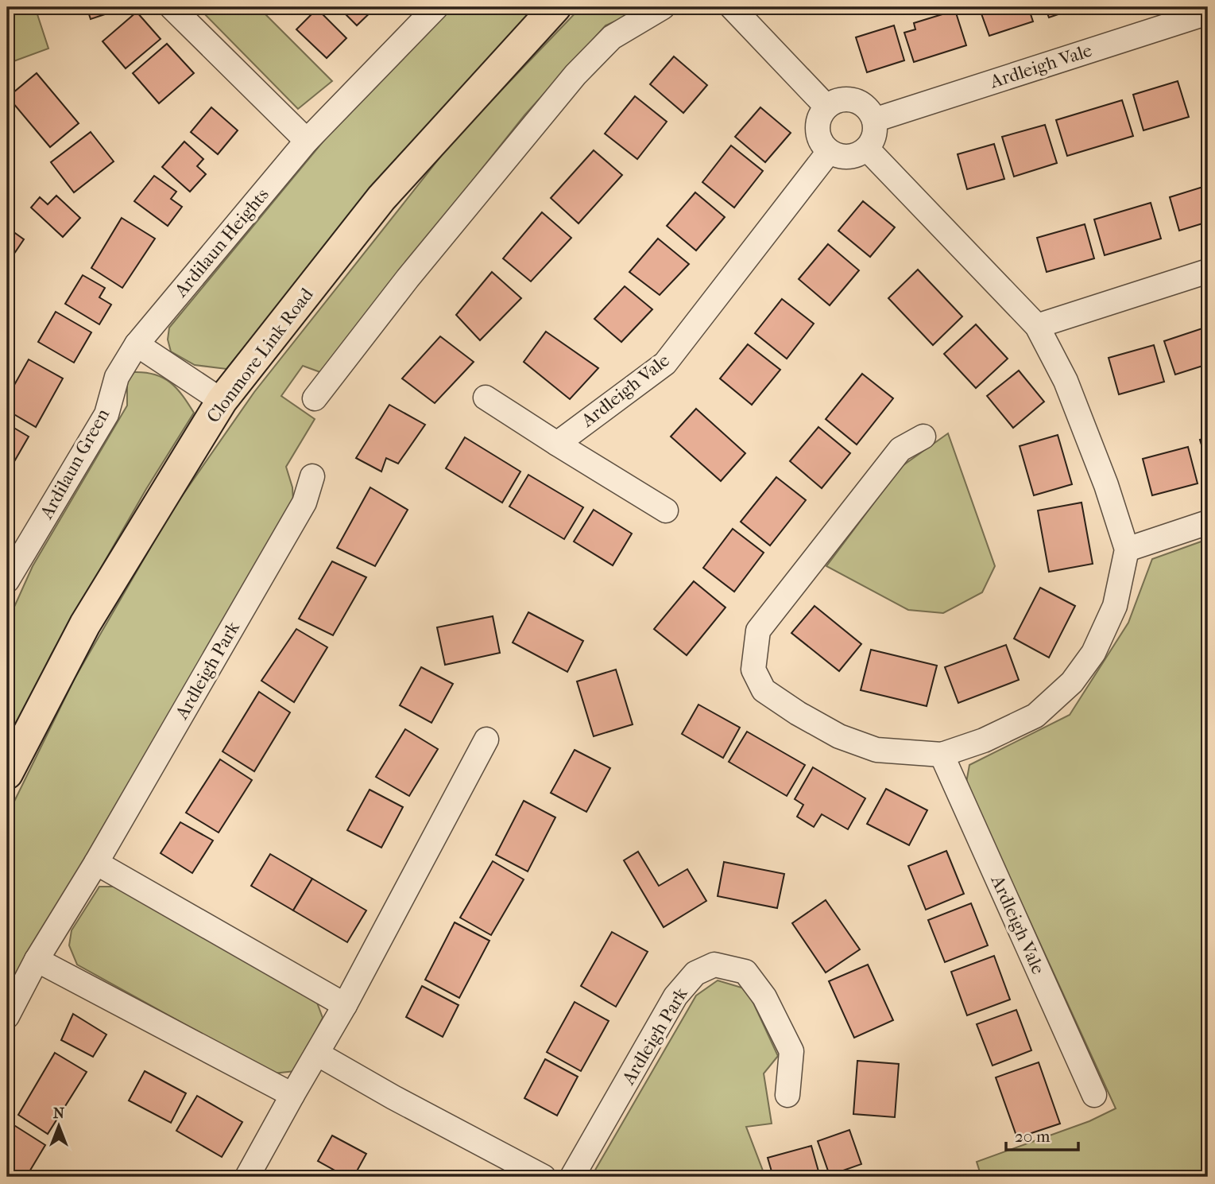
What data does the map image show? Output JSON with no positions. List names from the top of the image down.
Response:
{
  "streets": {
    "main road": ["Clonmore Link Road"],
    "street": [
      "Ardleigh Vale",
      "Ardilaun Heights",
      "Ardilaun Green",
      "Ardleigh Park"
    ]
  },
  "crossings": [
    ["Ardilaun Heights", "Ardilaun Green"]
  ],
  "scale_bar": "20 m",
  "north": "top"
}
